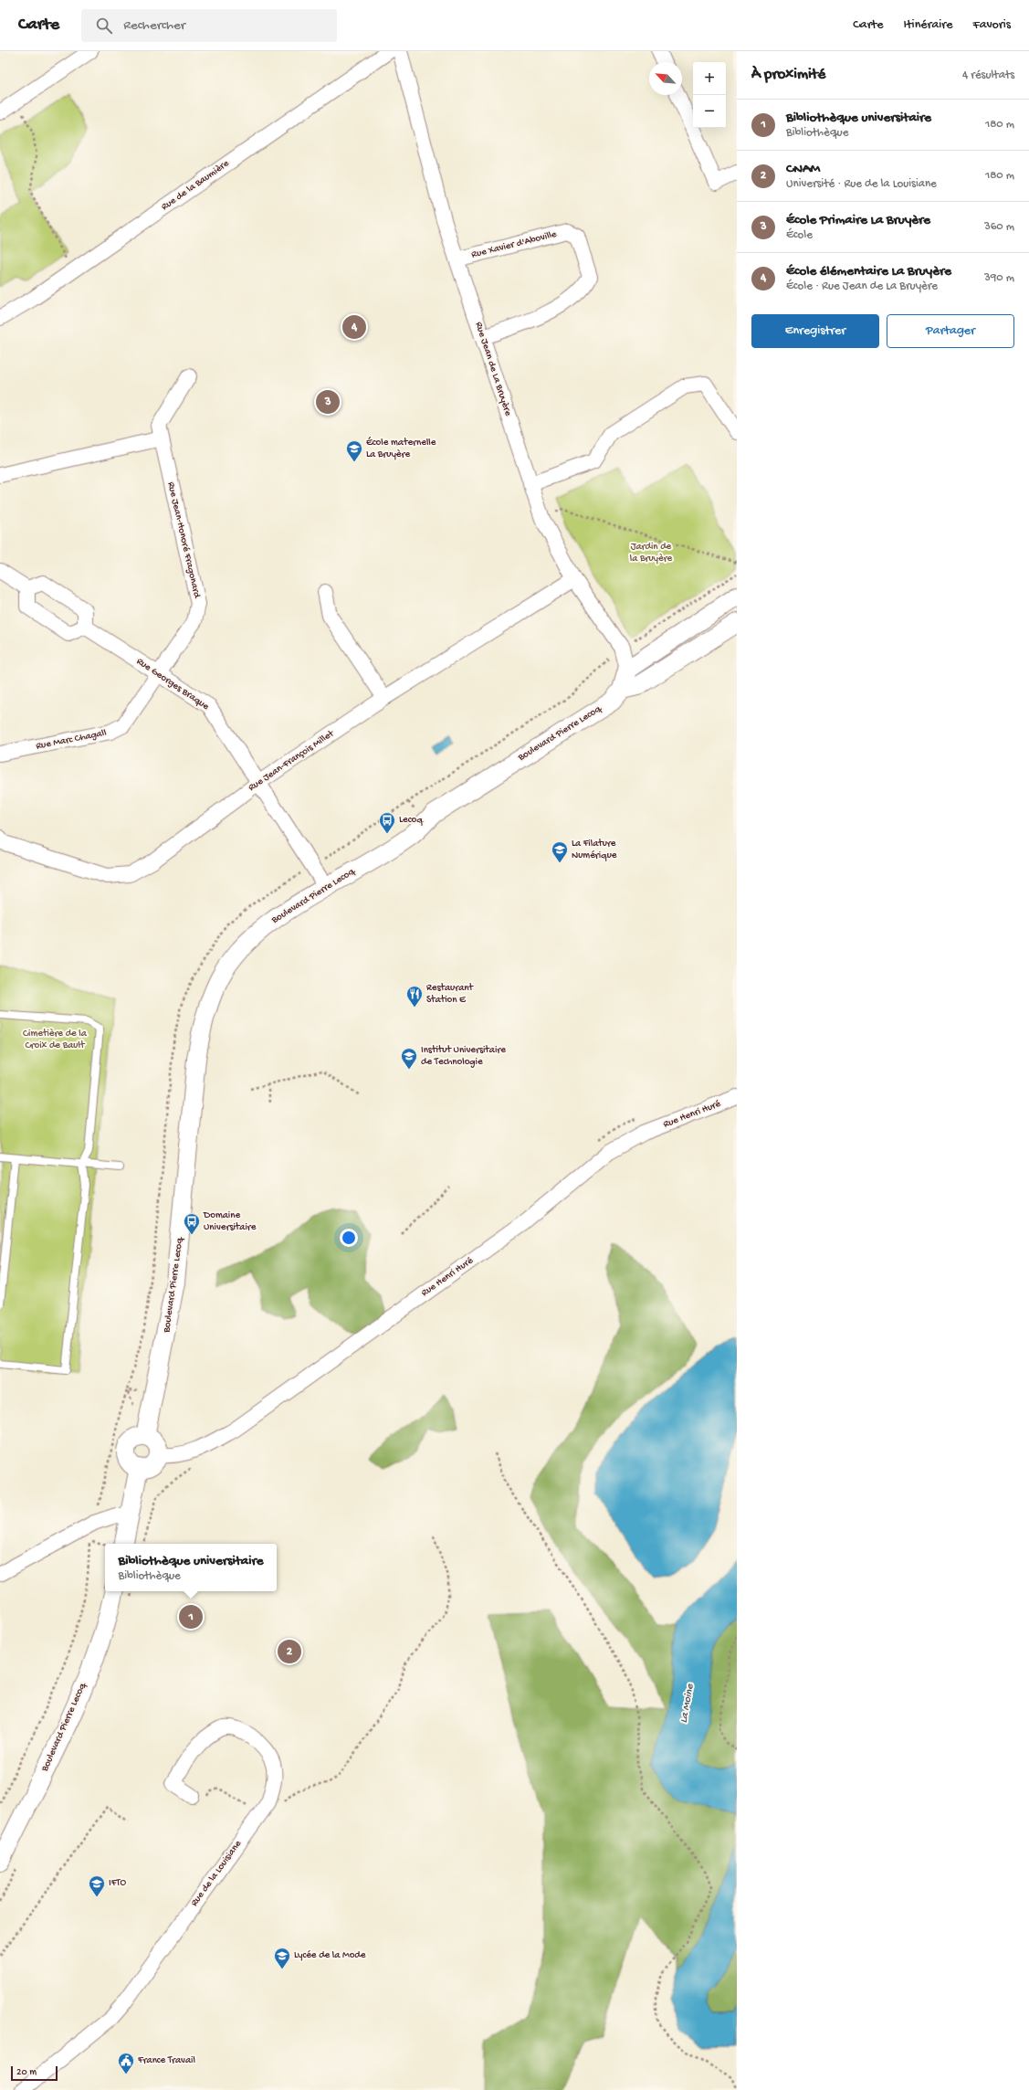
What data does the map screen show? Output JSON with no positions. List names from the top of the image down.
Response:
{
  "streets": {
    "street": [
      "Rue de la Baumière",
      "Rue Xavier d'Aboville",
      "Rue Jean de La Bruyère",
      "Rue Jean-Honoré Fragonard",
      "Rue Georges Braque",
      "Boulevard Pierre Lecoq",
      "Rue Marc Chagall",
      "Rue Jean-François Millet",
      "Rue Henri Huré",
      "Rue de la Louisiane"
    ]
  },
  "crossings": [
    ["Rue Xavier d'Aboville", "Rue Jean de La Bruyère"],
    ["Rue Jean de La Bruyère", "Boulevard Pierre Lecoq"],
    ["Rue Jean de La Bruyère", "Rue Jean-François Millet"],
    ["Rue Jean-Honoré Fragonard", "Rue Georges Braque"],
    ["Rue Jean-Honoré Fragonard", "Rue Marc Chagall"],
    ["Rue Georges Braque", "Boulevard Pierre Lecoq"],
    ["Rue Georges Braque", "Rue Marc Chagall"],
    ["Rue Georges Braque", "Rue Jean-François Millet"],
    ["Boulevard Pierre Lecoq", "Rue Henri Huré"]
  ],
  "water": ["La Moine"],
  "parks": ["Jardin de la Bruyère", "Cimetière de la Croix de Bault"],
  "places": {
    "school or university": [
      "École maternelle La Bruyère",
      "La Filature Numérique",
      "Institut Universitaire de Technologie",
      "IFTO",
      "Lycée de la Mode"
    ],
    "bus stop": ["Lecoq", "Domaine Universitaire"],
    "restaurant": ["Restaurant Station E"],
    "public building": ["France Travail"]
  },
  "scale_bar": "20 m",
  "north": "top left",
  "page": {
    "header": "Carte",
    "search": "Rechercher",
    "nav": ["Carte", "Itinéraire", "Favoris"],
    "heading": ["À proximité", "4 résultats"],
    "map_buttons": ["+", "−"],
    "list": [
      {
        "mark": "1",
        "name": "Bibliothèque universitaire",
        "note": "Bibliothèque",
        "value": "180 m"
      },
      {
        "mark": "2",
        "name": "CNAM",
        "note": "Université · Rue de la Louisiane",
        "value": "180 m"
      },
      {
        "mark": "3",
        "name": "École Primaire La Bruyère",
        "note": "École",
        "value": "360 m"
      },
      {
        "mark": "4",
        "name": "École élémentaire La Bruyère",
        "note": "École · Rue Jean de La Bruyère",
        "value": "390 m"
      }
    ],
    "buttons": ["Enregistrer", "Partager"],
    "pins": [
      "4",
      "3",
      "1",
      "2"
    ],
    "popup": ["Bibliothèque universitaire", "Bibliothèque"],
    "scale": "20 m"
  }
}
